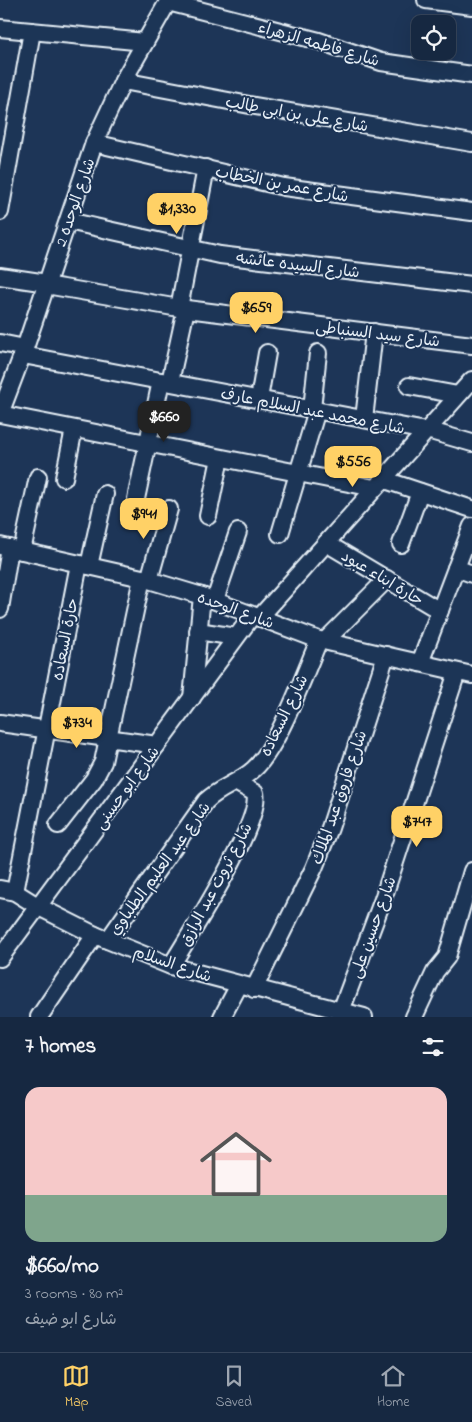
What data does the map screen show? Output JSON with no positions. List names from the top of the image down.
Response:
{
  "streets": {
    "street": [
      "شارع فاطمه الزهراء",
      "شارع على بن ابى طالب",
      "شارع عمر بن الخطاب",
      "شارع الوحده 2",
      "شارع السيده عائشه",
      "شارع سيد السنباطى",
      "شارع محمد عبد السلام عارف",
      "حارة ابناء عبود",
      "شارع الوحده",
      "حارة السعاده",
      "شارع السعاده",
      "شارع ابو حسنى",
      "شارع فاروق عبد الملاك",
      "شارع عبد العليم الطلباوي",
      "شارع ثروت عبد الرازق",
      "شارع حسين على",
      "شارع السلام"
    ]
  },
  "crossings": [
    ["شارع فاطمه الزهراء", "شارع الوحده 2"],
    ["شارع على بن ابى طالب", "شارع الوحده 2"],
    ["شارع عمر بن الخطاب", "شارع الوحده 2"],
    ["شارع الوحده 2", "شارع السيده عائشه"],
    ["شارع الوحده 2", "شارع سيد السنباطى"],
    ["شارع الوحده 2", "شارع محمد عبد السلام عارف"],
    ["شارع محمد عبد السلام عارف", "شارع ابو حسنى"],
    ["حارة ابناء عبود", "شارع ابو حسنى"],
    ["شارع الوحده", "حارة السعاده"],
    ["شارع الوحده", "شارع السعاده"],
    ["شارع الوحده", "شارع ابو حسنى"],
    ["شارع الوحده", "شارع فاروق عبد الملاك"],
    ["شارع الوحده", "شارع حسين على"],
    ["حارة السعاده", "شارع السلام"],
    ["شارع السعاده", "شارع عبد العليم الطلباوي"],
    ["شارع السعاده", "شارع ثروت عبد الرازق"],
    ["شارع ابو حسنى", "شارع السلام"],
    ["شارع فاروق عبد الملاك", "شارع السلام"],
    ["شارع عبد العليم الطلباوي", "شارع ثروت عبد الرازق"],
    ["شارع عبد العليم الطلباوي", "شارع السلام"],
    ["شارع ثروت عبد الرازق", "شارع السلام"],
    ["شارع حسين على", "شارع السلام"]
  ],
  "page": {
    "price": [
      "$1,330",
      "$659",
      "$660",
      "$556",
      "$941",
      "$734",
      "$747"
    ],
    "heading": "7 homes",
    "list": [
      {
        "name": "$660/mo",
        "note": "3 rooms · 80 m² · شارع ابو ضيف"
      }
    ],
    "tabs": ["Map", "Saved", "Home"]
  }
}
